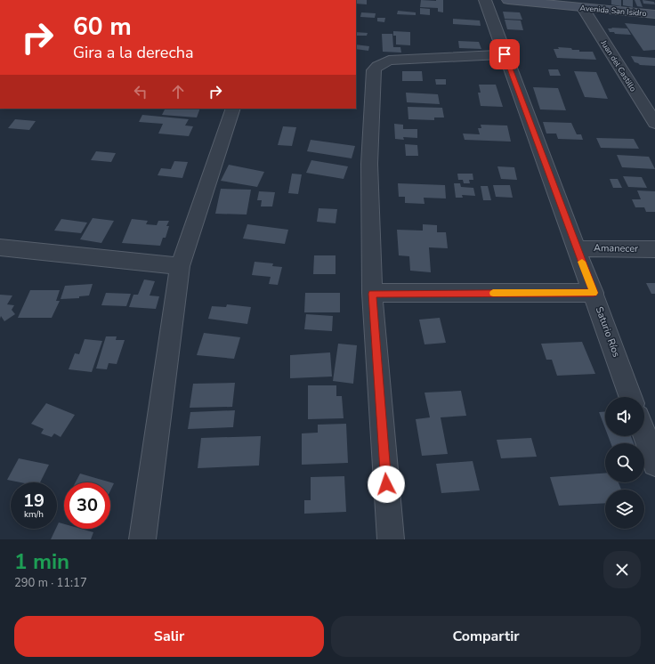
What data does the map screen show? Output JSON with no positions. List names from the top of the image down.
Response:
{
  "streets": {
    "main road": ["Avenida San Isidro"],
    "street": ["Juan del Castillo", "Amanecer", "Saturio Ríos"]
  },
  "crossings": [
    ["Avenida San Isidro", "Juan del Castillo"],
    ["Amanecer", "Saturio Ríos"]
  ],
  "page": {
    "turn": ["60 m", "Gira a la derecha"],
    "speed": "19 km/h",
    "limit": "30",
    "heading": ["1 min", "290 m · 11:17"],
    "buttons": ["Salir", "Compartir"]
  }
}
